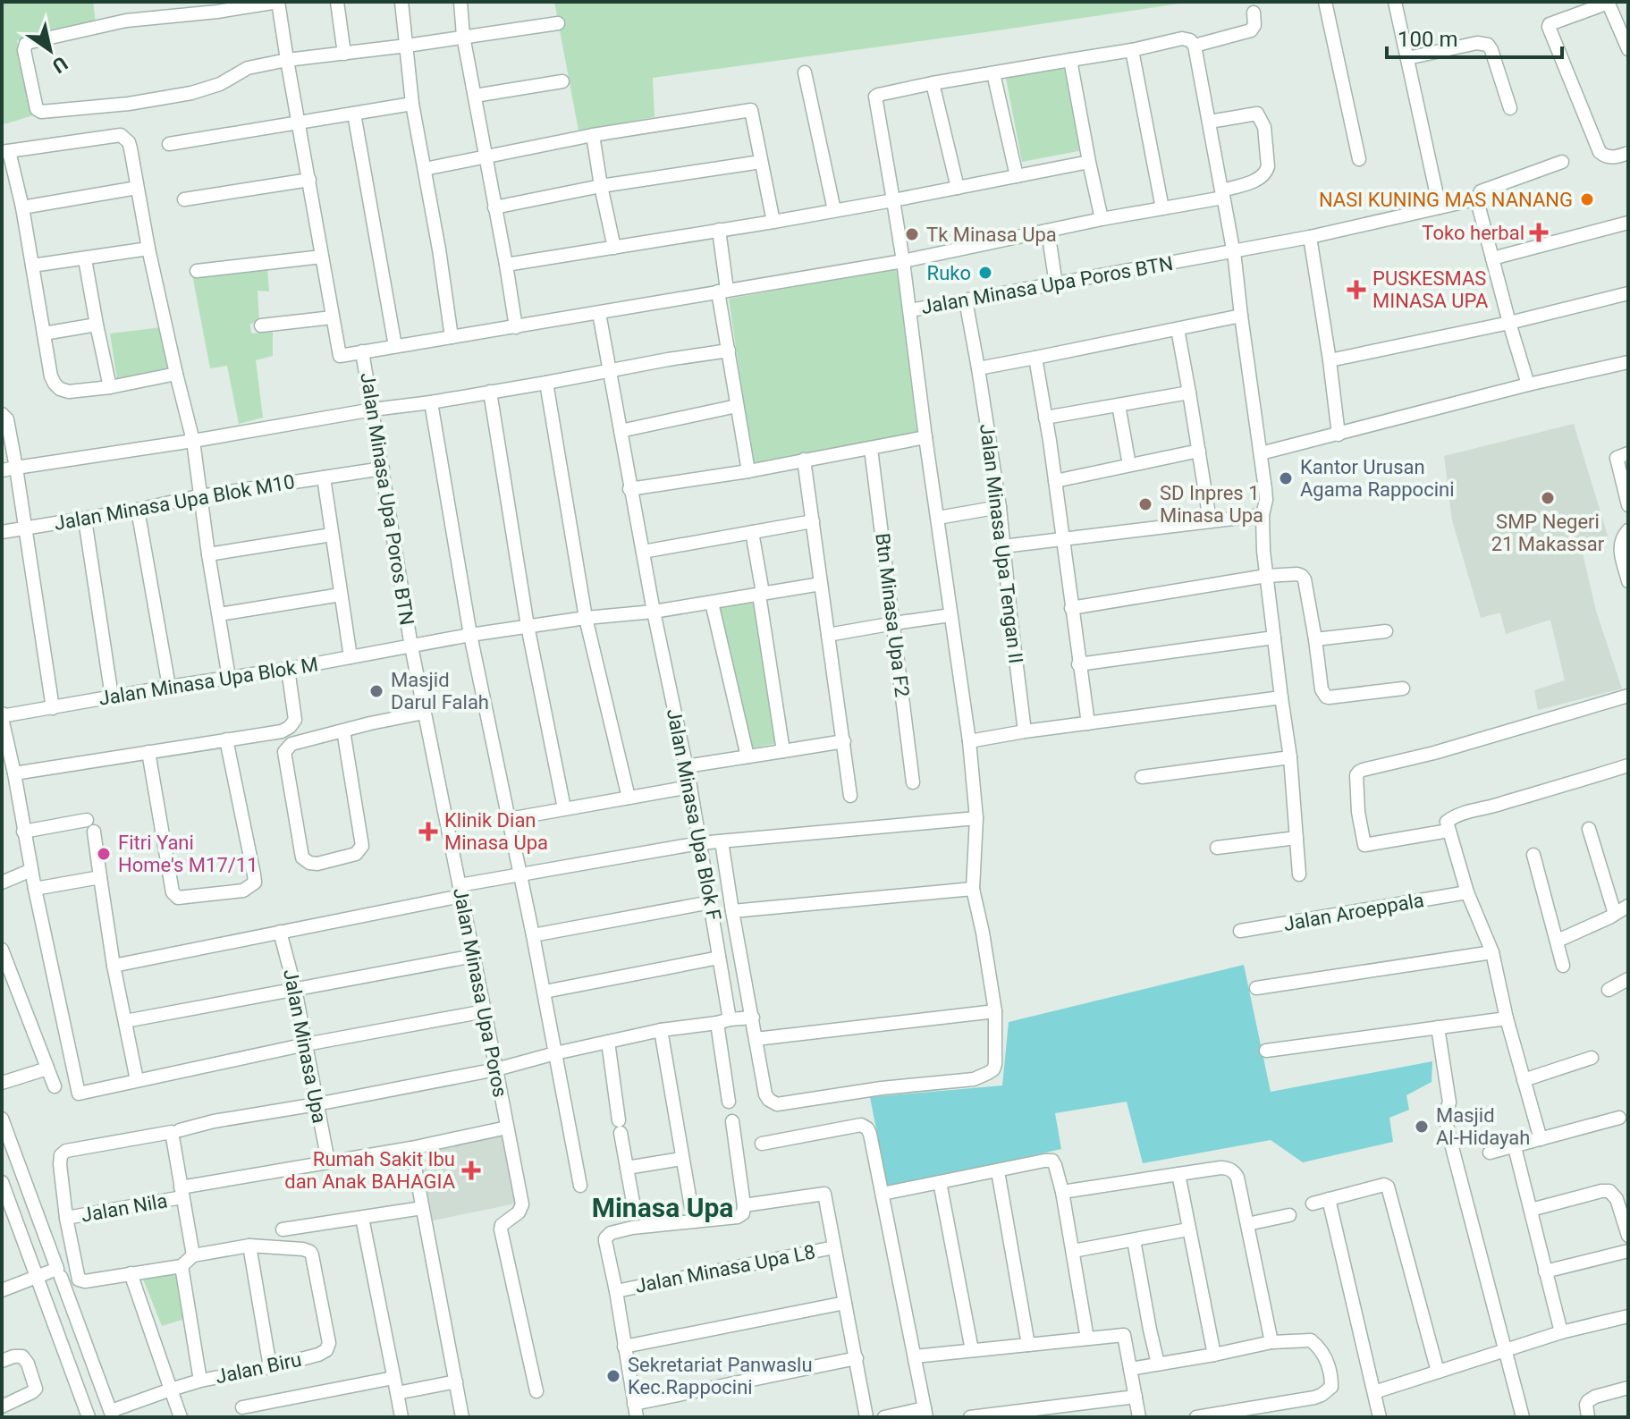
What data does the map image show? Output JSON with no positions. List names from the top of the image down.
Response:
{
  "streets": {
    "street": [
      "Jalan Minasa Upa Poros BTN",
      "Jalan Minasa Upa Blok M10",
      "Jalan Minasa Upa Tengan II",
      "Btn Minasa Upa F2",
      "Jalan Minasa Upa Blok M",
      "Jalan Minasa Upa Blok F",
      "Jalan Aroeppala",
      "Jalan Minasa Upa Poros",
      "Jalan Minasa Upa",
      "Jalan Nila",
      "Jalan Minasa Upa L8",
      "Jalan Biru"
    ]
  },
  "crossings": [
    ["Jalan Minasa Upa Poros BTN", "Jalan Minasa Upa Blok M10"],
    ["Jalan Minasa Upa Poros BTN", "Jalan Minasa Upa Tengan II"],
    ["Jalan Minasa Upa Poros BTN", "Jalan Minasa Upa Blok M"],
    ["Jalan Minasa Upa Poros BTN", "Jalan Minasa Upa Blok F"],
    ["Jalan Minasa Upa Poros BTN", "Jalan Minasa Upa Poros"],
    ["Jalan Minasa Upa Blok M", "Jalan Minasa Upa Poros"],
    ["Jalan Minasa Upa Poros", "Jalan Nila"],
    ["Jalan Minasa Upa", "Jalan Nila"]
  ],
  "districts": ["Minasa Upa"],
  "places": {
    "other": [
      "NASI KUNING MAS NANANG",
      "Tk Minasa Upa",
      "Ruko",
      "Kantor Urusan Agama Rappocini",
      "SMP Negeri 21 Makassar",
      "SD Inpres 1 Minasa Upa",
      "Masjid Darul Falah",
      "Fitri Yani Home's M17/11",
      "Masjid Al-Hidayah",
      "Sekretariat Panwaslu Kec.Rappocini"
    ],
    "health": [
      "Toko herbal",
      "PUSKESMAS MINASA UPA",
      "Klinik Dian Minasa Upa",
      "Rumah Sakit Ibu dan Anak BAHAGIA"
    ]
  },
  "scale_bar": "100 m",
  "north": "bottom right"
}
